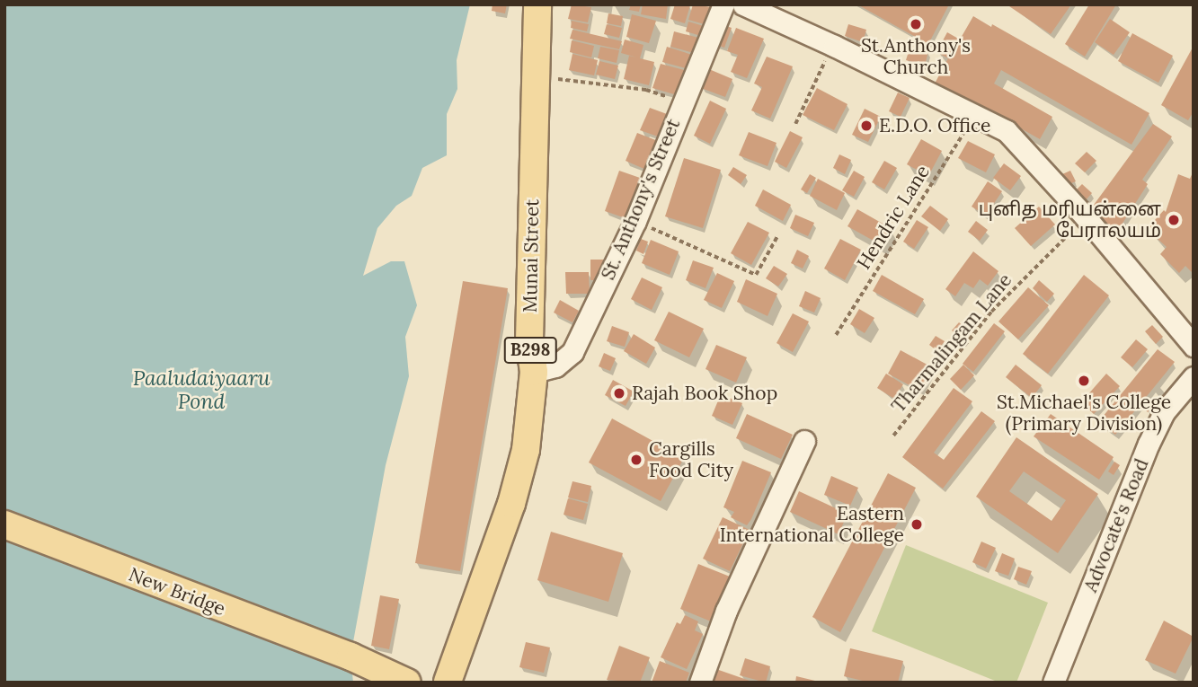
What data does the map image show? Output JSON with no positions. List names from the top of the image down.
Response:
{
  "streets": {
    "main road": ["Munai Street", "B298", "New Bridge"],
    "street": ["St. Anthony's Street", "Advocate's Road"],
    "path": ["Hendric Lane", "Tharmalingam Lane"]
  },
  "crossings": [
    ["St. Anthony's Street", "Munai Street"]
  ],
  "water": ["Paaludaiyaaru Pond"],
  "places": [
    "St.Anthony's Church",
    "E.D.O. Office",
    "புனித மரியன்னை பேராலயம்",
    "St.Michael's College (Primary Division)",
    "Rajah Book Shop",
    "Cargills Food City",
    "Eastern International College"
  ]
}
